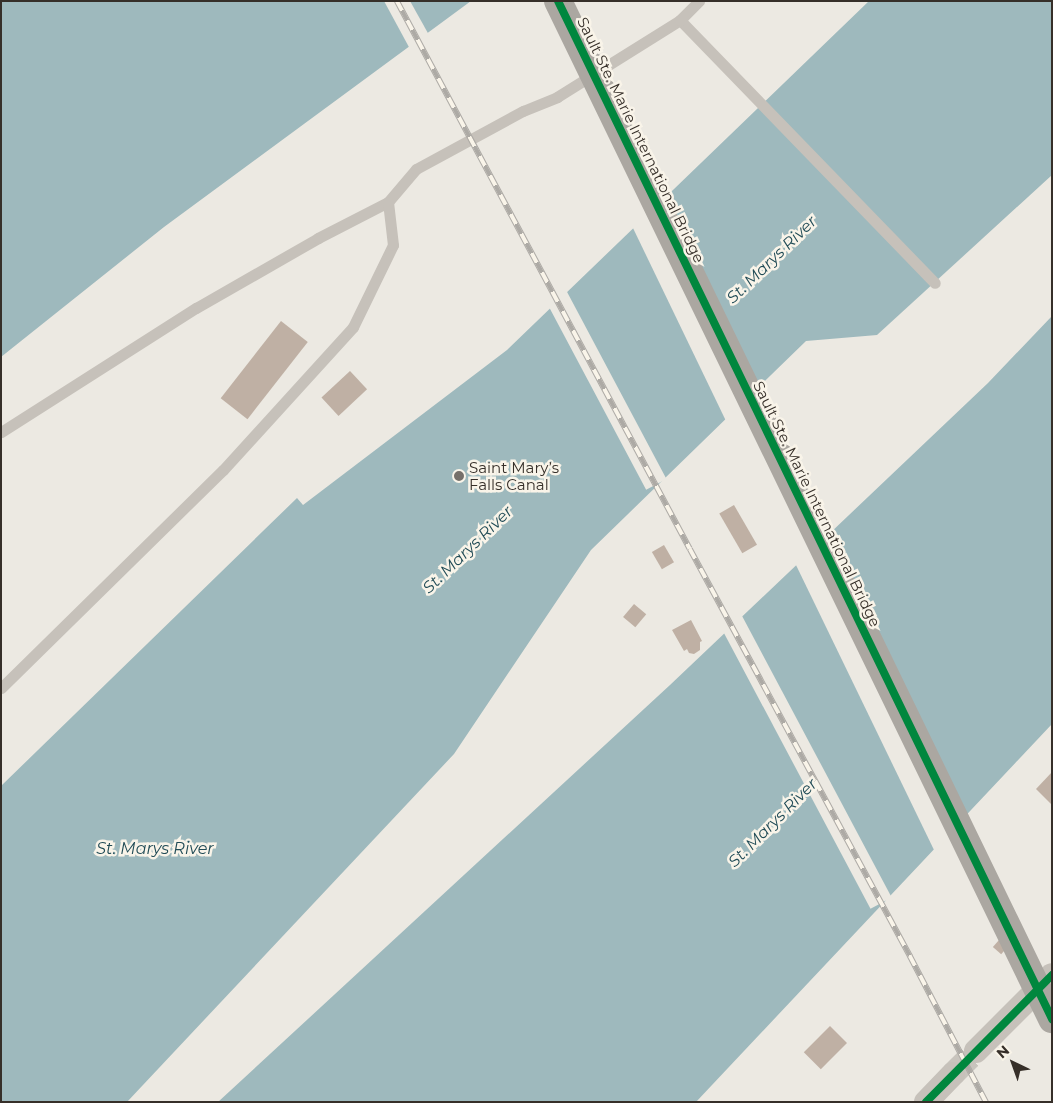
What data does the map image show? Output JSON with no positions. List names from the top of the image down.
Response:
{
  "streets": {
    "highway": ["Sault Ste. Marie International Bridge"]
  },
  "water": ["St. Marys River"],
  "places": ["Saint Mary’s Falls Canal"],
  "north": "top left"
}
